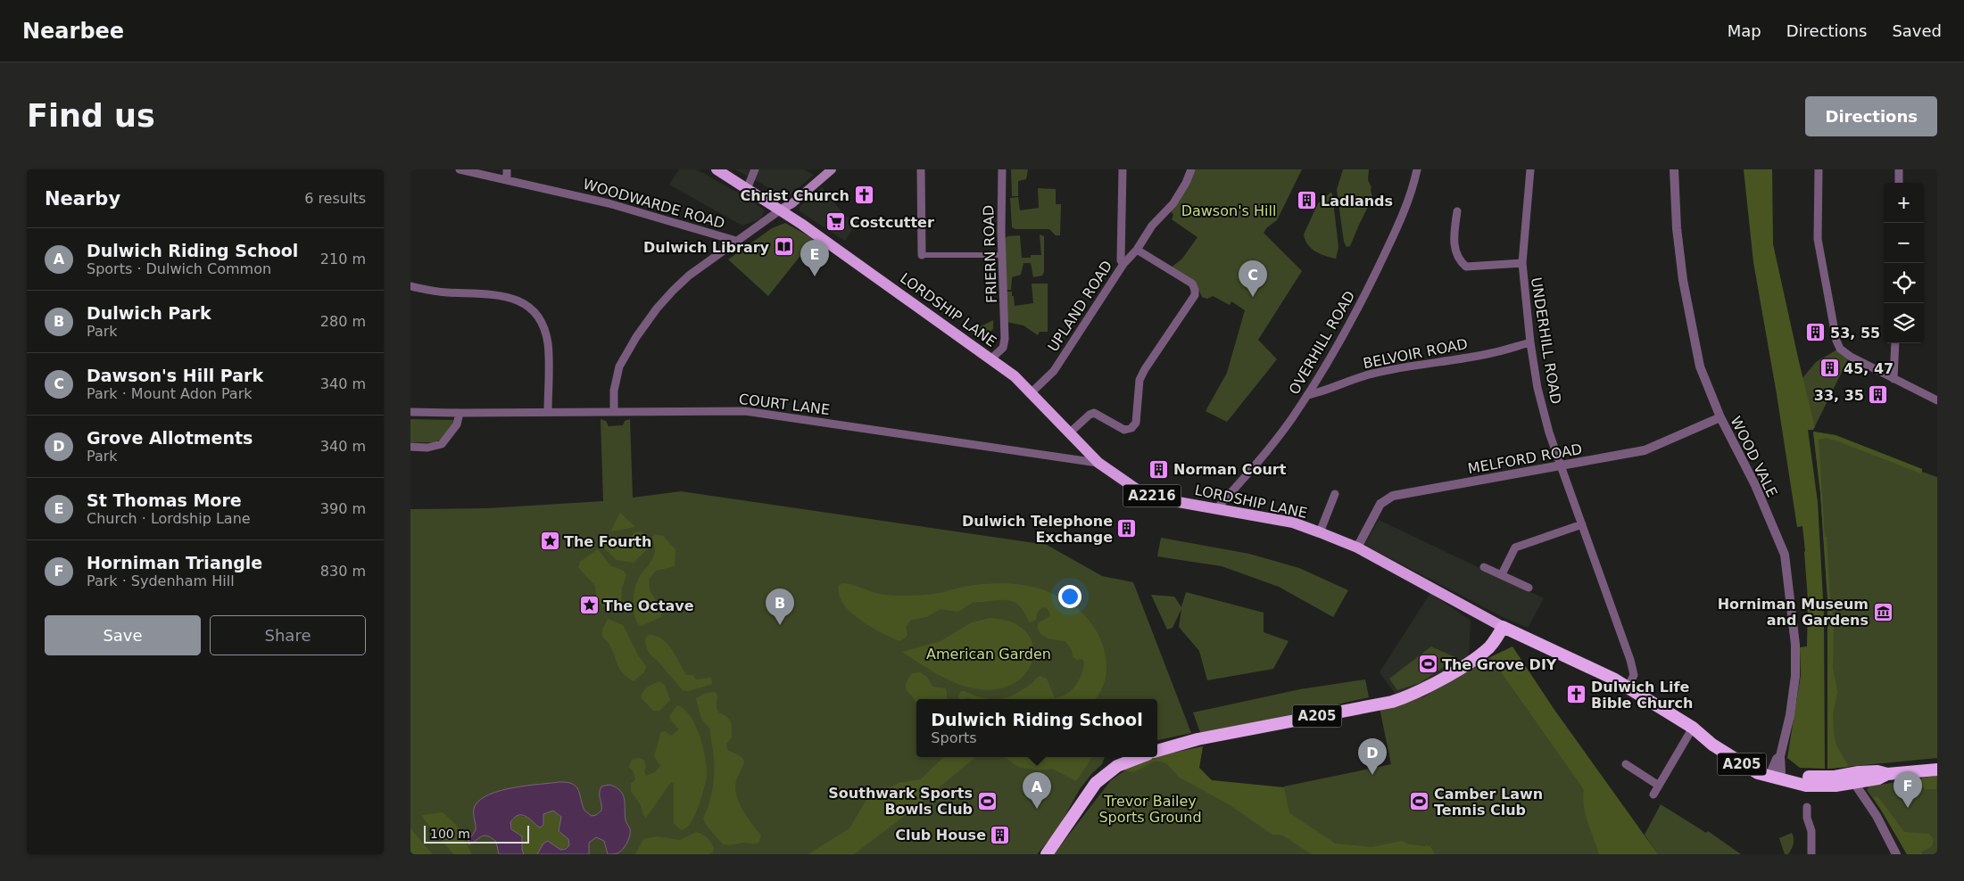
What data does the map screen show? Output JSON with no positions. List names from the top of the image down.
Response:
{
  "streets": {
    "highway": ["LORDSHIP LANE", "A205"],
    "main road": ["A2216"],
    "street": [
      "WOODWARDE ROAD",
      "FRIERN ROAD",
      "UPLAND ROAD",
      "UNDERHILL ROAD",
      "OVERHILL ROAD",
      "BELVOIR ROAD",
      "COURT LANE",
      "WOOD VALE",
      "MELFORD ROAD"
    ]
  },
  "crossings": [
    ["FRIERN ROAD", "LORDSHIP LANE"],
    ["UPLAND ROAD", "LORDSHIP LANE"],
    ["LORDSHIP LANE", "UNDERHILL ROAD"],
    ["LORDSHIP LANE", "OVERHILL ROAD"],
    ["LORDSHIP LANE", "COURT LANE"],
    ["LORDSHIP LANE", "MELFORD ROAD"],
    ["LORDSHIP LANE", "A205"],
    ["UNDERHILL ROAD", "BELVOIR ROAD"],
    ["UNDERHILL ROAD", "MELFORD ROAD"],
    ["OVERHILL ROAD", "BELVOIR ROAD"],
    ["WOOD VALE", "MELFORD ROAD"],
    ["WOOD VALE", "A205"]
  ],
  "parks": ["Dawson's Hill", "American Garden", "Trevor Bailey Sports Ground"],
  "places": {
    "church": ["Christ Church", "Dulwich Life Bible Church"],
    "building": [
      "Ladlands",
      "53, 55",
      "45, 47",
      "33, 35",
      "Norman Court",
      "Dulwich Telephone Exchange",
      "Club House"
    ],
    "supermarket": ["Costcutter"],
    "library": ["Dulwich Library"],
    "place": ["The Fourth", "The Octave"],
    "museum": ["Horniman Museum and Gardens"],
    "sports": ["The Grove DIY", "Southwark Sports Bowls Club", "Camber Lawn Tennis Club"]
  },
  "scale_bar": "100 m",
  "page": {
    "header": "Nearbee",
    "nav": ["Map", "Directions", "Saved"],
    "buttons": [
      "Directions",
      ["Save", "Share"]
    ],
    "title": "Find us",
    "heading": ["Nearby", "6 results"],
    "map_buttons": ["+", "−"],
    "list": [
      {
        "mark": "A",
        "name": "Dulwich Riding School",
        "note": "Sports · Dulwich Common",
        "value": "210 m"
      },
      {
        "mark": "B",
        "name": "Dulwich Park",
        "note": "Park",
        "value": "280 m"
      },
      {
        "mark": "C",
        "name": "Dawson's Hill Park",
        "note": "Park · Mount Adon Park",
        "value": "340 m"
      },
      {
        "mark": "D",
        "name": "Grove Allotments",
        "note": "Park",
        "value": "340 m"
      },
      {
        "mark": "E",
        "name": "St Thomas More",
        "note": "Church · Lordship Lane",
        "value": "390 m"
      },
      {
        "mark": "F",
        "name": "Horniman Triangle",
        "note": "Park · Sydenham Hill",
        "value": "830 m"
      }
    ],
    "pins": [
      "E",
      "C",
      "B",
      "D",
      "F",
      "A"
    ],
    "popup": ["Dulwich Riding School", "Sports"],
    "scale": "100 m"
  }
}
